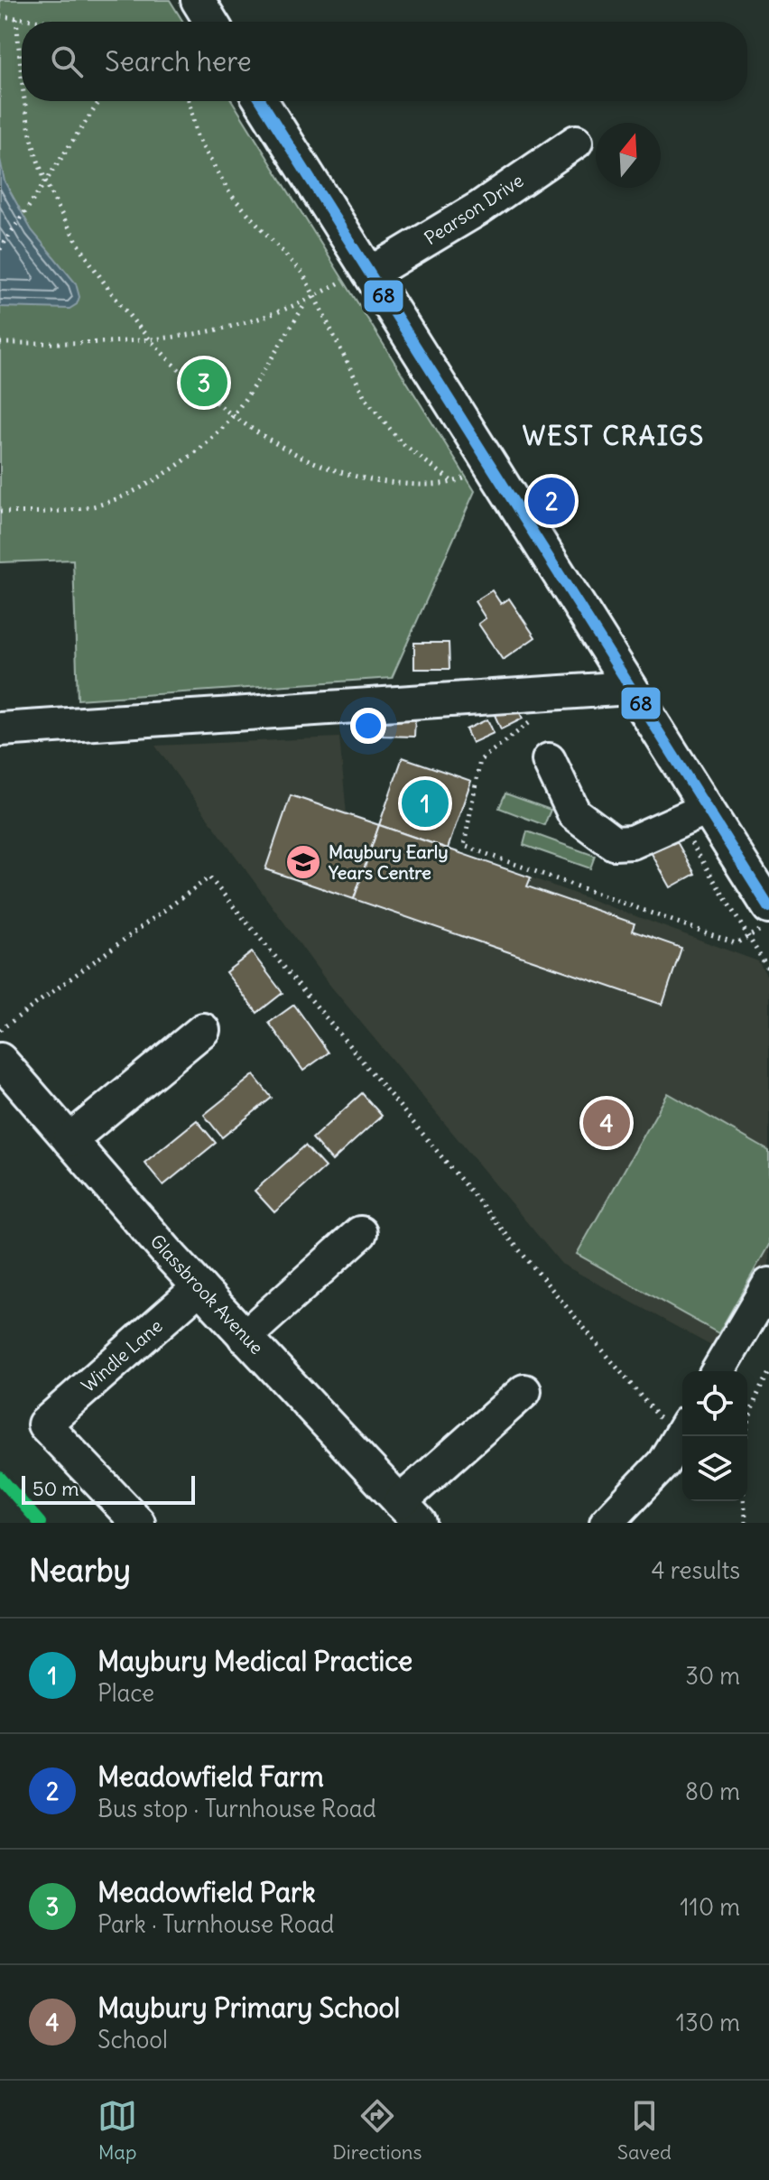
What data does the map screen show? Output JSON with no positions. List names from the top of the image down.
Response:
{
  "streets": {
    "street": ["Pearson Drive", "Glassbrook Avenue", "Windle Lane"]
  },
  "crossings": [
    ["Glassbrook Avenue", "Windle Lane"]
  ],
  "districts": ["WEST CRAIGS"],
  "places": {
    "school or university": ["Maybury Early Years Centre"]
  },
  "lines": ["transit line 68"],
  "scale_bar": "50 m",
  "north": "top",
  "page": {
    "search": "Search here",
    "pins": [
      "3",
      "2",
      "1",
      "4"
    ],
    "scale": "50 m",
    "heading": ["Nearby", "4 results"],
    "list": [
      {
        "mark": "1",
        "name": "Maybury Medical Practice",
        "note": "Place",
        "value": "30 m"
      },
      {
        "mark": "2",
        "name": "Meadowfield Farm",
        "note": "Bus stop · Turnhouse Road",
        "value": "80 m"
      },
      {
        "mark": "3",
        "name": "Meadowfield Park",
        "note": "Park · Turnhouse Road",
        "value": "110 m"
      },
      {
        "mark": "4",
        "name": "Maybury Primary School",
        "note": "School",
        "value": "130 m"
      }
    ],
    "nav": ["Map", "Directions", "Saved"]
  }
}
